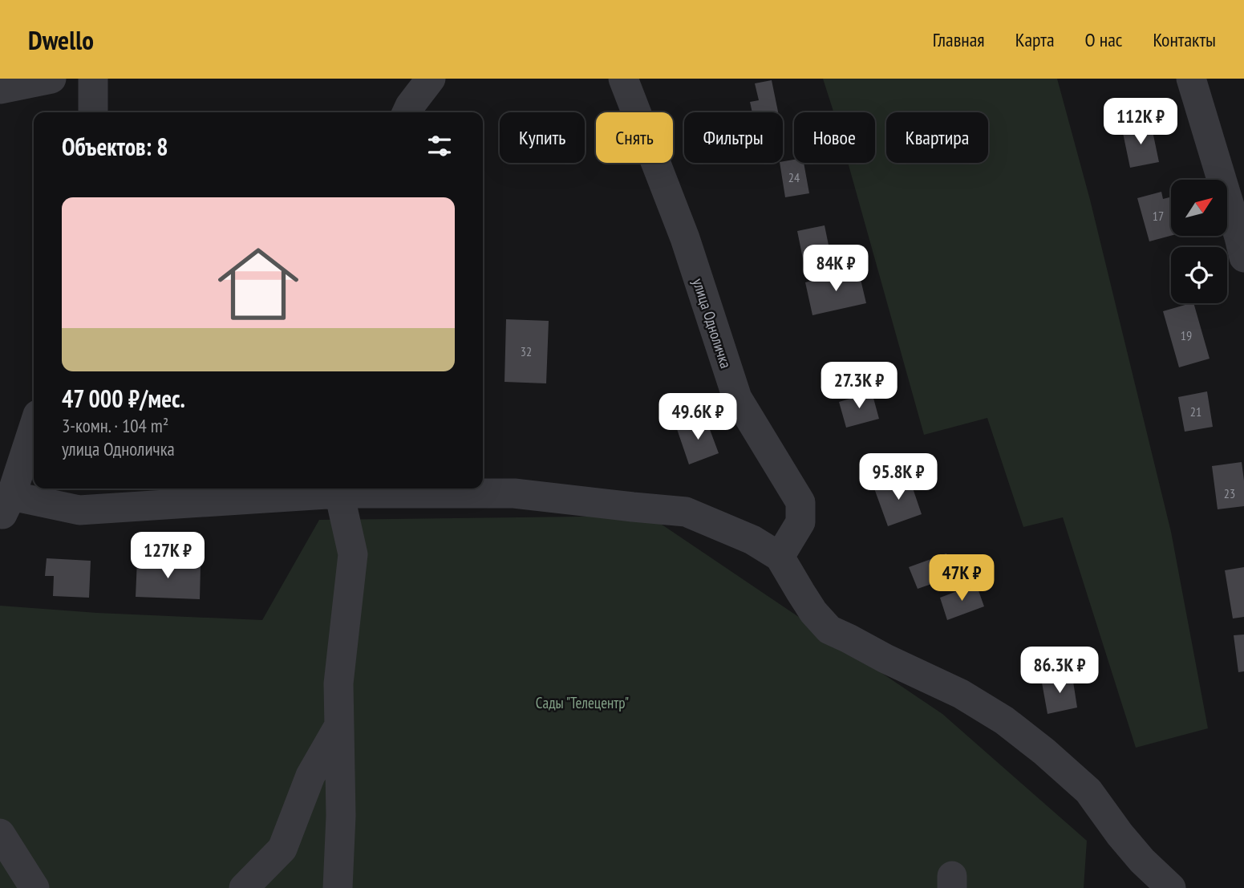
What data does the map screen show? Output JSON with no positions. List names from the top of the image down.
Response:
{
  "streets": {
    "street": ["улица Одноличка"]
  },
  "parks": ["Сады \"Телецентр\""],
  "house_numbers": [
    "24",
    "17",
    "19",
    "32",
    "21",
    "23"
  ],
  "north": "top right",
  "page": {
    "header": "Dwello",
    "nav": [
      "Главная",
      "Карта",
      "О нас",
      "Контакты"
    ],
    "price": [
      "112K ₽",
      "84K ₽",
      "27.3K ₽",
      "49.6K ₽",
      "95.8K ₽",
      "127K ₽",
      "47K ₽",
      "86.3K ₽"
    ],
    "chip": [
      "Купить",
      "Снять",
      "Фильтры",
      "Новое",
      "Квартира"
    ],
    "heading": "Объектов: 8",
    "list": [
      {
        "name": "47 000 ₽/мес.",
        "note": "3-комн. · 104 m² · улица Одноличка"
      }
    ]
  }
}
